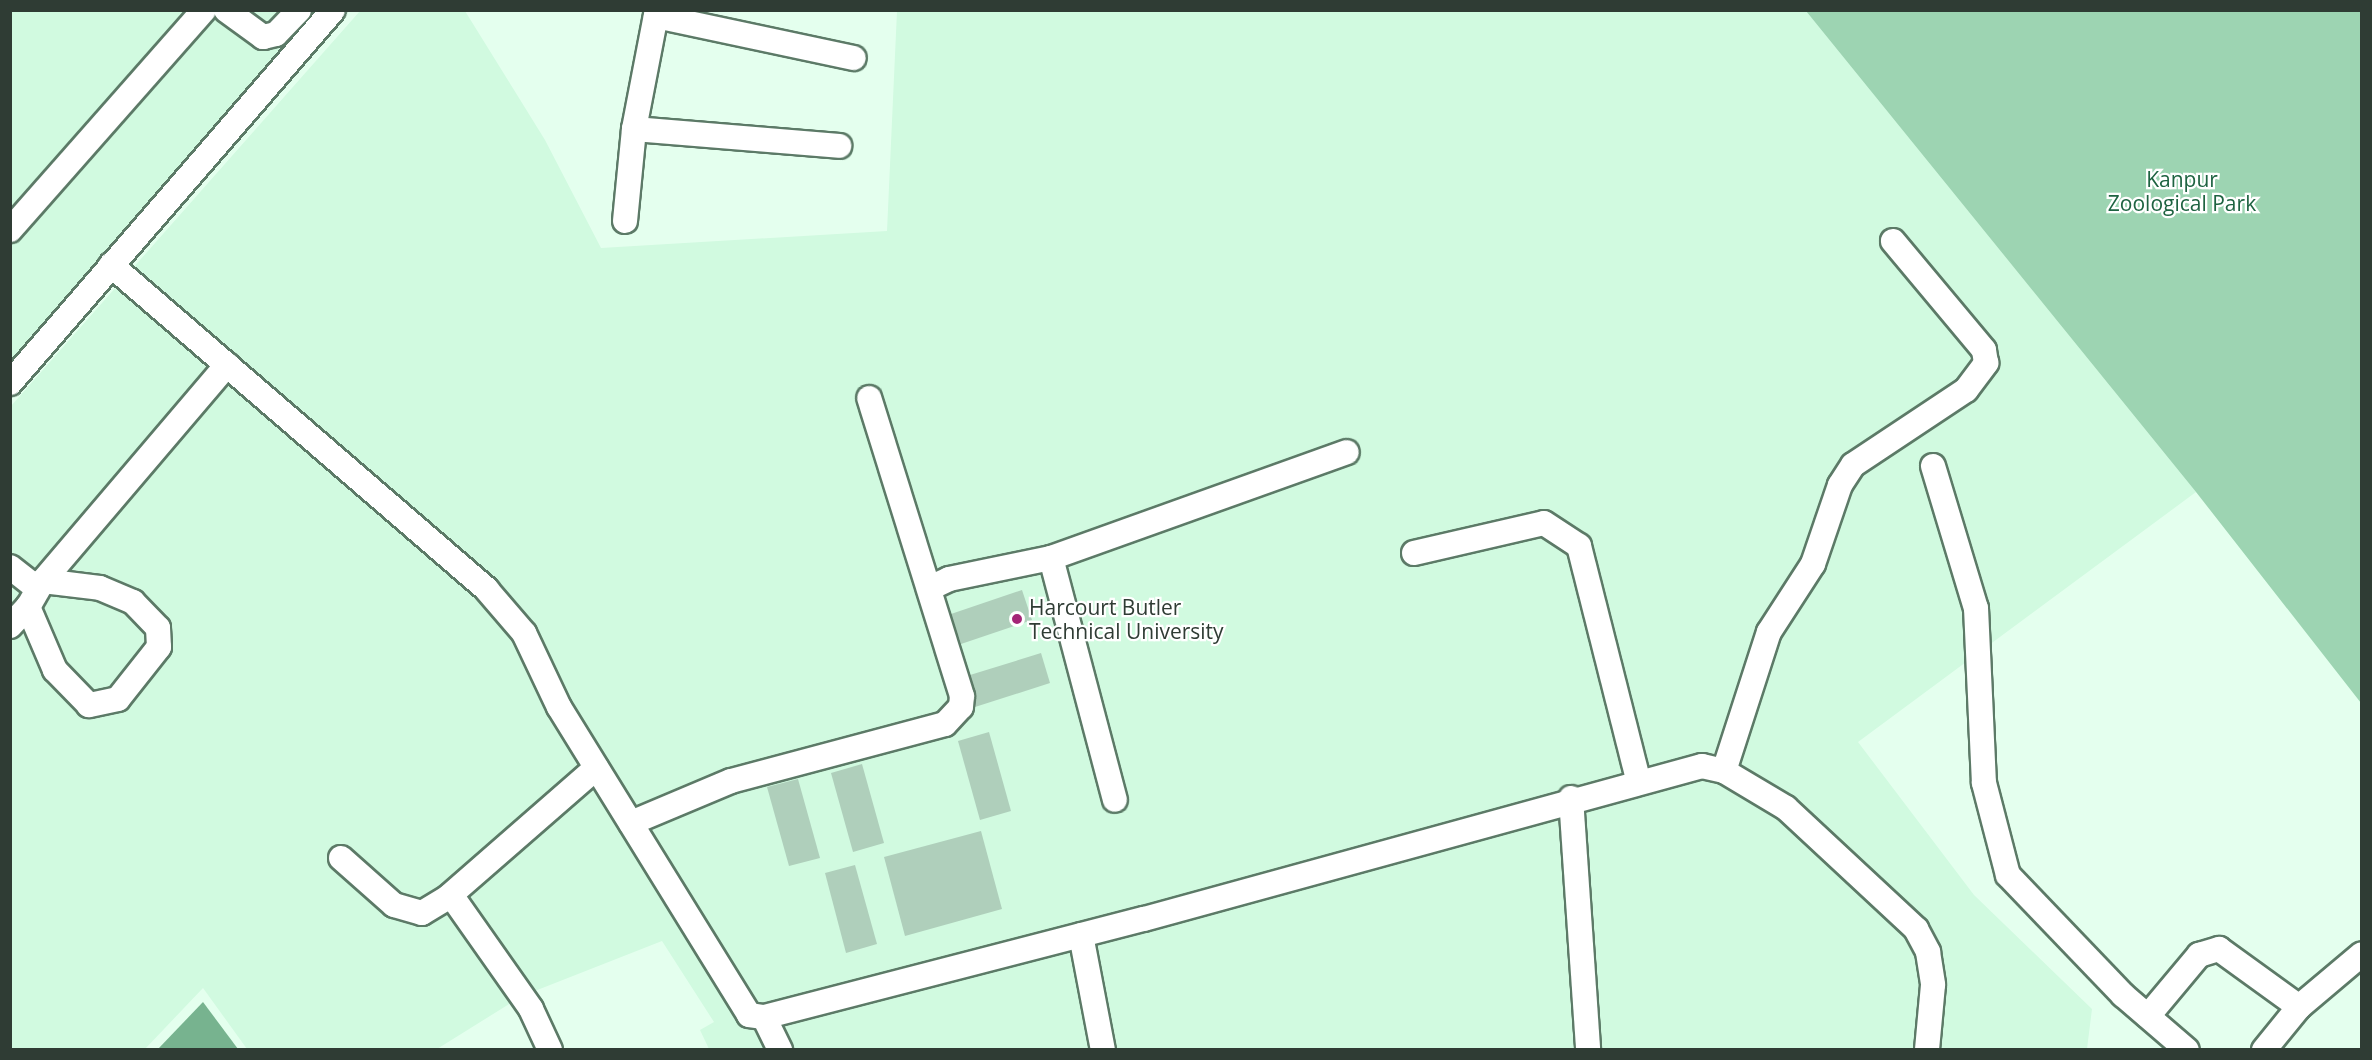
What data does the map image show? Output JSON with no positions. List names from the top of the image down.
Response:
{
  "parks": ["Kanpur Zoological Park"],
  "places": ["Harcourt Butler Technical University"]
}
